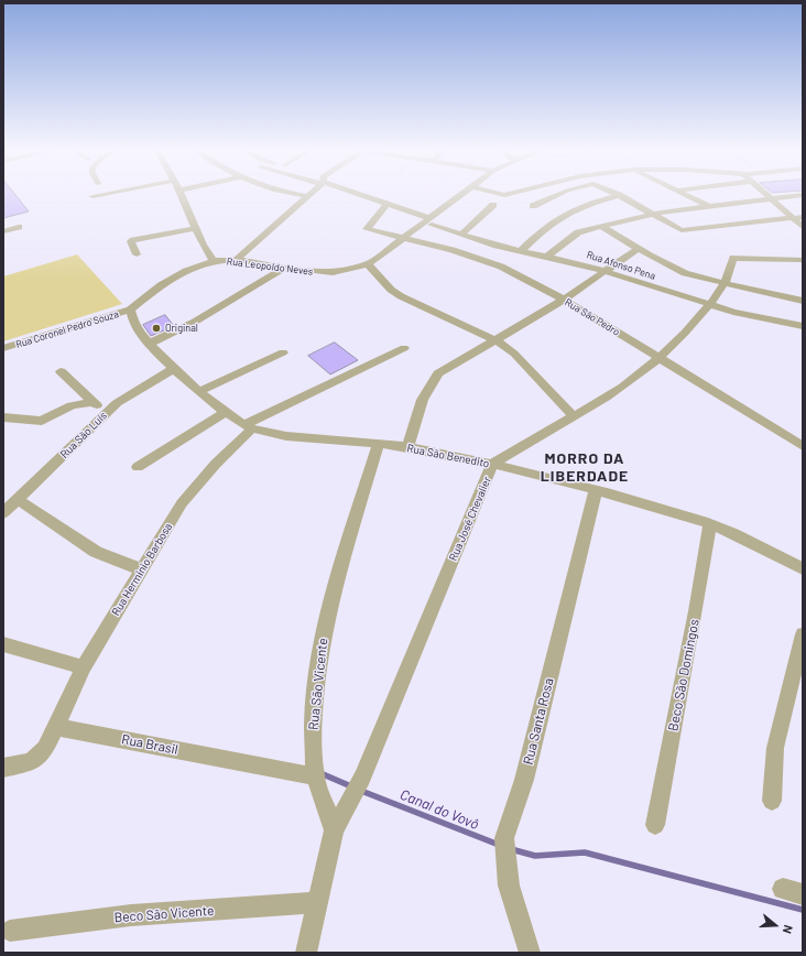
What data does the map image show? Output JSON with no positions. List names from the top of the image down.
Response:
{
  "streets": {
    "street": [
      "Rua Afonso Pena",
      "Rua Leopoldo Neves",
      "Rua São Pedro",
      "Rua Coronel Pedro Souza",
      "Rua São Luís",
      "Rua São Benedito",
      "Rua José Chevalier",
      "Rua Herminio Barbosa",
      "Beco São Domingos",
      "Rua São Vicente",
      "Rua Santa Rosa",
      "Rua Brasil",
      "Beco São Vicente"
    ]
  },
  "crossings": [
    ["Rua Afonso Pena", "Rua Leopoldo Neves"],
    ["Rua Afonso Pena", "Rua São Pedro"],
    ["Rua Afonso Pena", "Rua José Chevalier"],
    ["Rua Leopoldo Neves", "Rua São Pedro"],
    ["Rua Leopoldo Neves", "Rua Coronel Pedro Souza"],
    ["Rua Leopoldo Neves", "Rua São Benedito"],
    ["Rua São Pedro", "Rua José Chevalier"],
    ["Rua Coronel Pedro Souza", "Rua São Benedito"],
    ["Rua São Luís", "Rua São Benedito"],
    ["Rua São Benedito", "Rua José Chevalier"],
    ["Rua São Benedito", "Rua Herminio Barbosa"],
    ["Rua São Benedito", "Beco São Domingos"],
    ["Rua São Benedito", "Rua São Vicente"],
    ["Rua São Benedito", "Rua Santa Rosa"],
    ["Rua José Chevalier", "Rua São Vicente"],
    ["Rua Herminio Barbosa", "Rua Brasil"],
    ["Rua São Vicente", "Rua Brasil"]
  ],
  "districts": ["MORRO DA LIBERDADE"],
  "water": ["Canal do Vovô"],
  "places": ["Original"],
  "north": "right"
}
